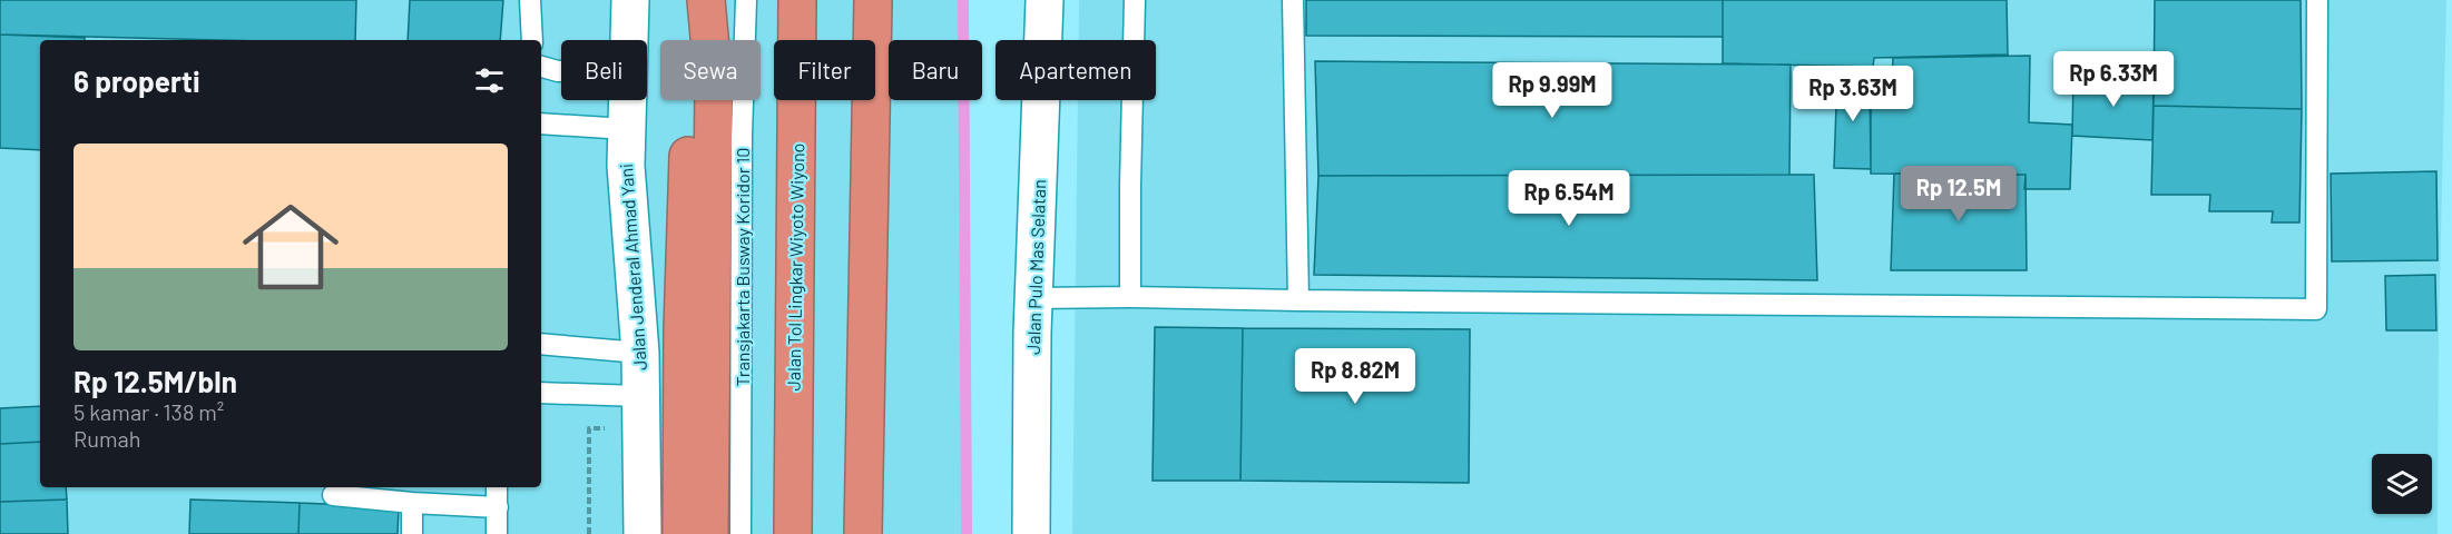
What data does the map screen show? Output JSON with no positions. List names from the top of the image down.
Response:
{
  "streets": {
    "highway": ["Jalan Tol Lingkar Wiyoto Wiyono"],
    "main road": ["Jalan Jenderal Ahmad Yani", "Jalan Pulo Mas Selatan"],
    "lane": ["Transjakarta Busway Koridor 10"]
  },
  "page": {
    "chip": [
      "Beli",
      "Sewa",
      "Filter",
      "Baru",
      "Apartemen"
    ],
    "heading": "6 properti",
    "price": [
      "Rp 6.33M",
      "Rp 9.99M",
      "Rp 3.63M",
      "Rp 12.5M",
      "Rp 6.54M",
      "Rp 8.82M"
    ],
    "list": [
      {
        "name": "Rp 12.5M/bln",
        "note": "5 kamar · 138 m² · Rumah"
      }
    ]
  }
}
